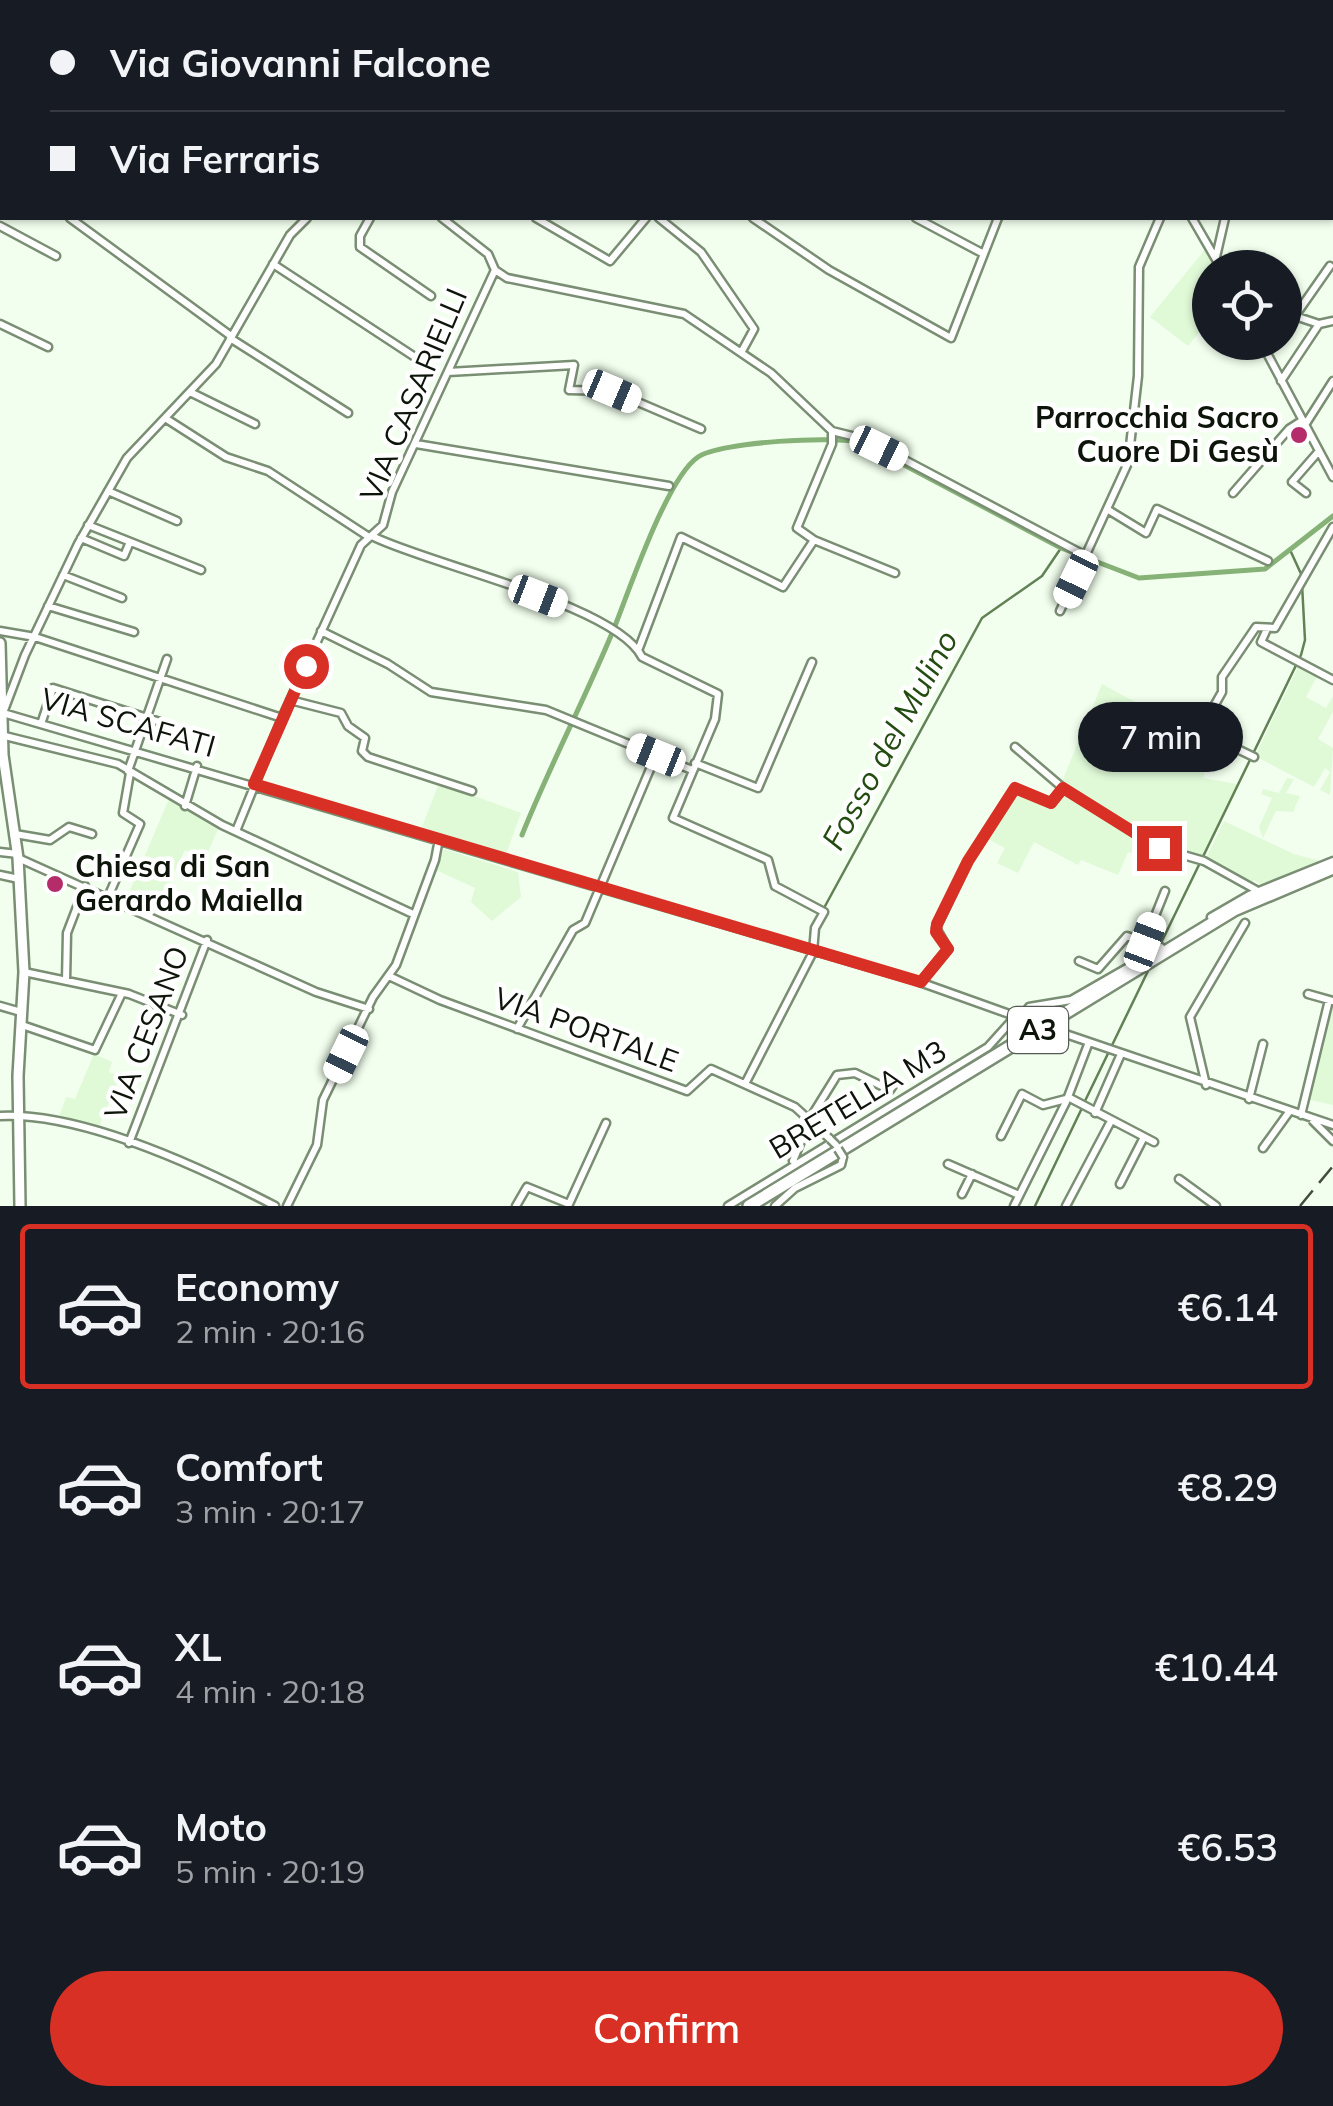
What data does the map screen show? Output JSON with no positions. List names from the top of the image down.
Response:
{
  "streets": {
    "highway": ["A3"],
    "street": [
      "VIA CASARIELLI",
      "VIA SCAFATI",
      "VIA PORTALE",
      "VIA CESANO",
      "BRETELLA M3"
    ]
  },
  "crossings": [
    ["VIA CASARIELLI", "VIA SCAFATI"],
    ["VIA SCAFATI", "BRETELLA M3"]
  ],
  "water": ["Fosso del Mulino"],
  "places": ["Parrocchia Sacro Cuore Di Gesù", "Chiesa di San Gerardo Maiella"],
  "page": {
    "banner": ["Via Giovanni Falcone", "Via Ferraris"],
    "bubble": "7 min",
    "list": [
      {
        "name": "Economy",
        "note": "2 min · 20:16",
        "value": "€6.14"
      },
      {
        "name": "Comfort",
        "note": "3 min · 20:17",
        "value": "€8.29"
      },
      {
        "name": "XL",
        "note": "4 min · 20:18",
        "value": "€10.44"
      },
      {
        "name": "Moto",
        "note": "5 min · 20:19",
        "value": "€6.53"
      }
    ],
    "buttons": "Confirm"
  }
}
